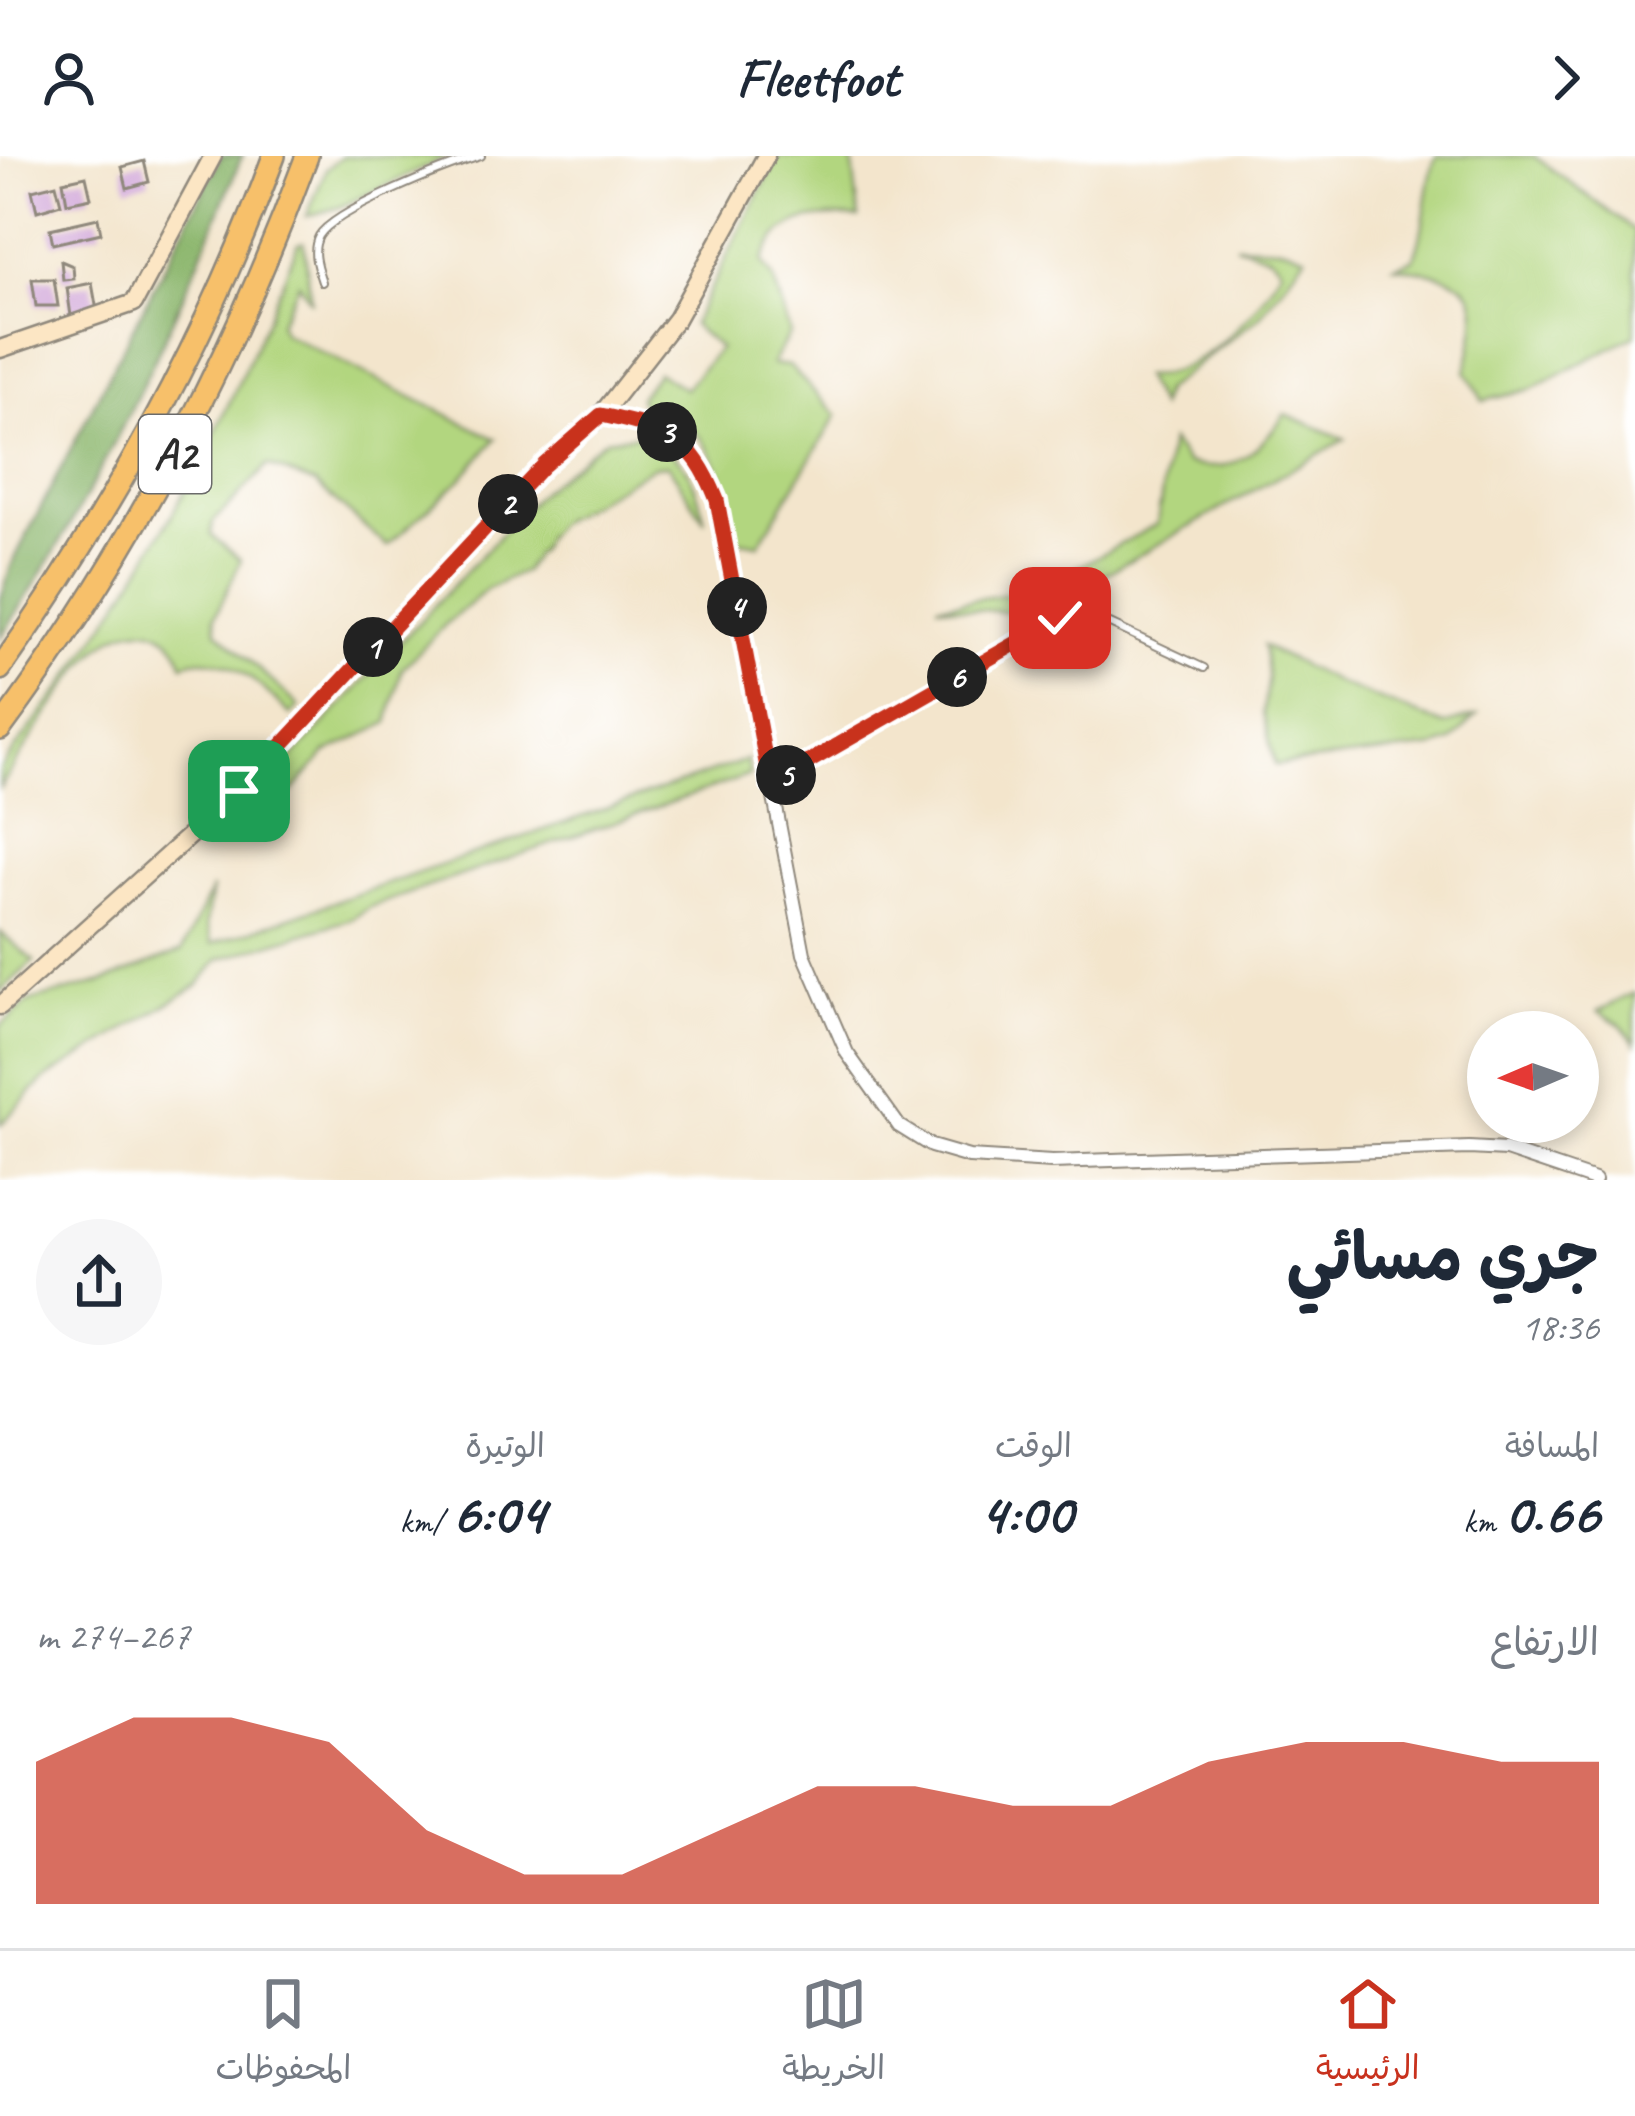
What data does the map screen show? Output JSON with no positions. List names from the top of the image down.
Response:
{
  "streets": {
    "highway": ["A2"]
  },
  "north": "left",
  "page": {
    "header": "Fleetfoot",
    "pins": [
      "3",
      "2",
      "4",
      "1",
      "6",
      "5"
    ],
    "heading": ["جري مسائي", "18:36"],
    "stats": [
      ["المسافة", "0.66 km"],
      ["الوقت", "4:00"],
      ["الوتيرة", "6:04 /km"]
    ],
    "chart": ["الارتفاع", "267–274 m"],
    "tabs": ["الرئيسية", "الخريطة", "المحفوظات"]
  }
}
